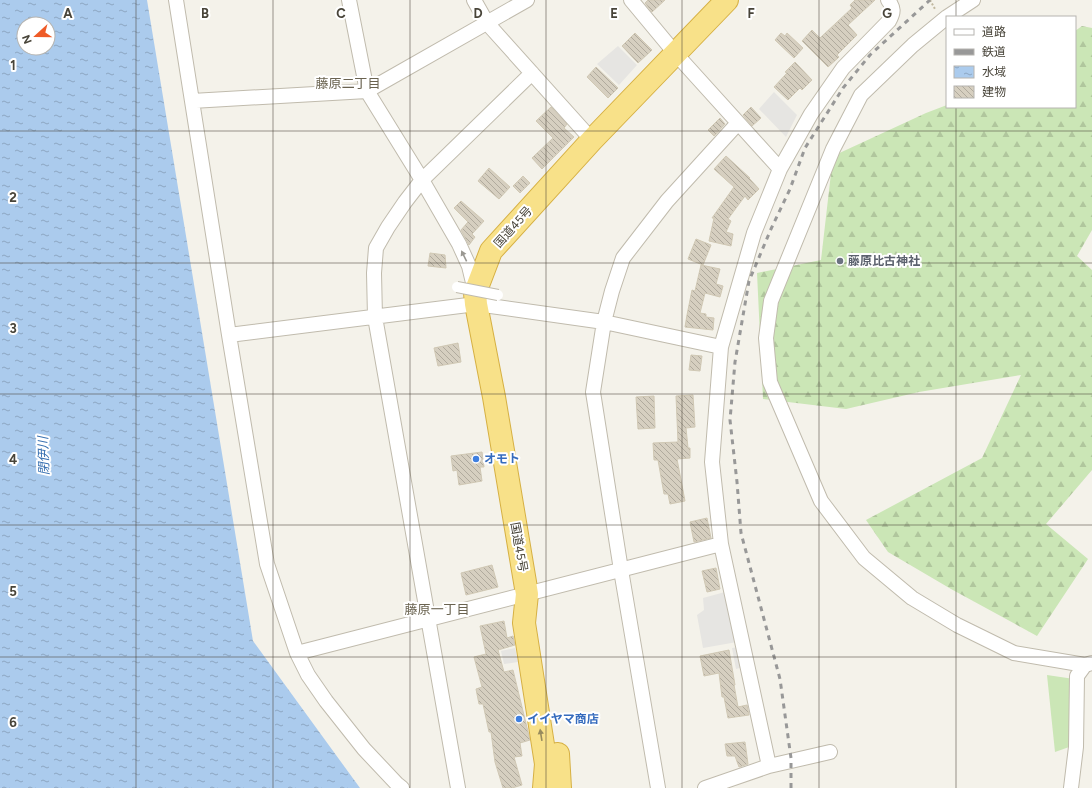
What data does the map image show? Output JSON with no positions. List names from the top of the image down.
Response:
{
  "streets": {
    "highway": ["国道45号"]
  },
  "districts": ["藤原二丁目", "藤原一丁目"],
  "water": ["閉伊川"],
  "places": ["藤原比古神社", "オモト", "イイヤマ商店"],
  "legend": [
    "道路",
    "鉄道",
    "水域",
    "建物"
  ],
  "north": "left",
  "grid": {
    "columns": [
      "A",
      "B",
      "C",
      "D",
      "E",
      "F",
      "G"
    ],
    "rows": [
      "1",
      "2",
      "3",
      "4",
      "5",
      "6"
    ]
  }
}
